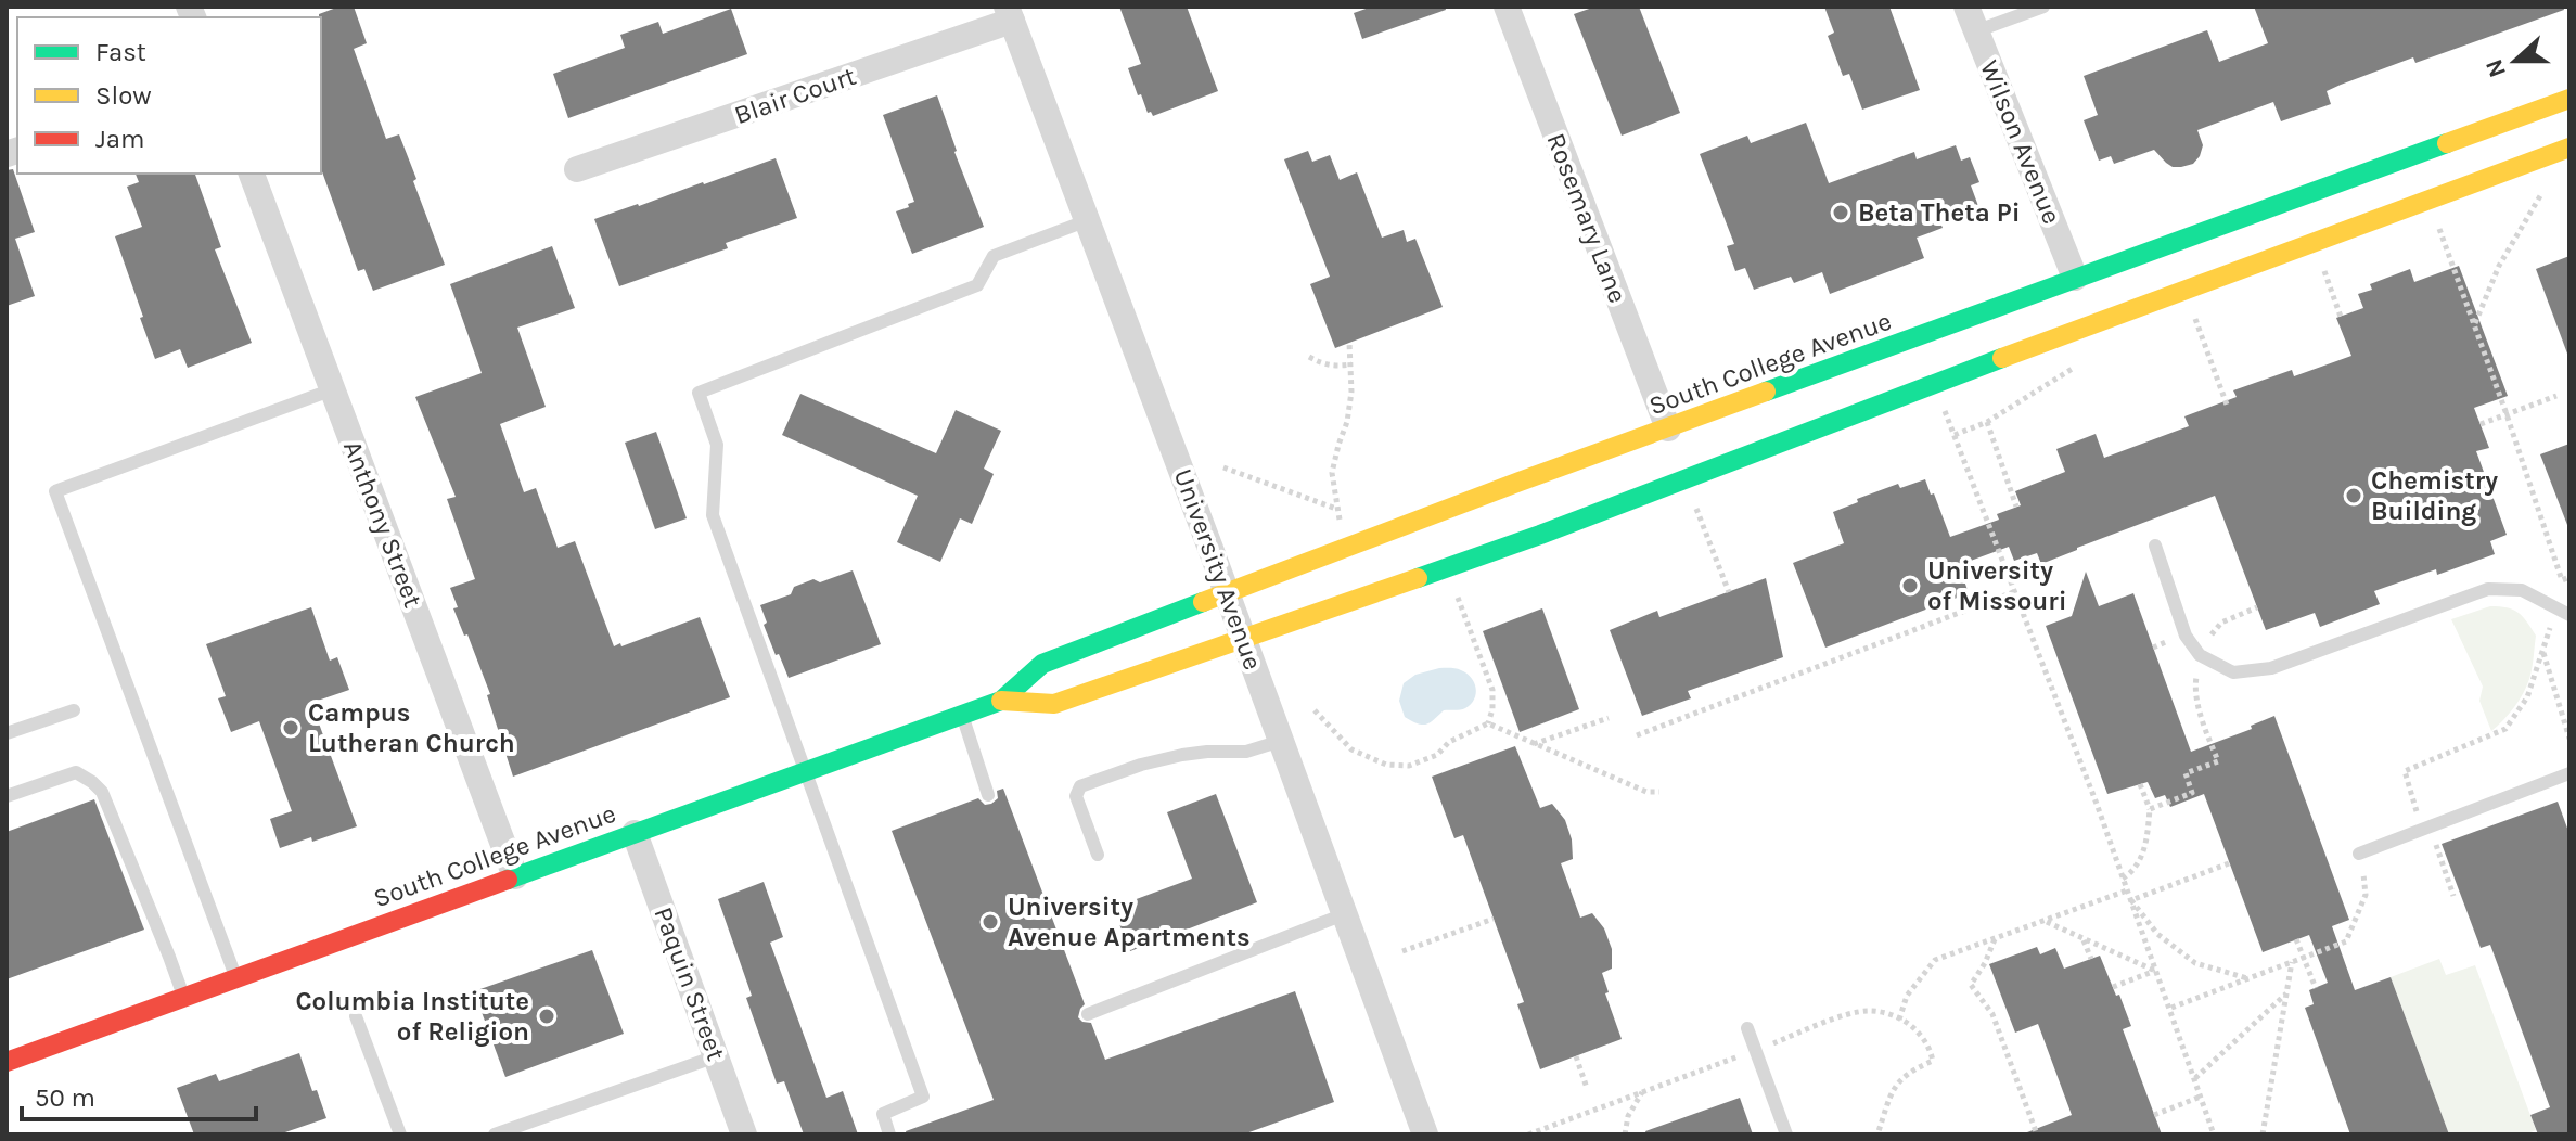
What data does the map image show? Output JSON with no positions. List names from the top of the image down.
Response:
{
  "streets": {
    "main road": ["South College Avenue"],
    "street": [
      "Blair Court",
      "Wilson Avenue",
      "Rosemary Lane",
      "Anthony Street",
      "University Avenue",
      "Paquin Street"
    ]
  },
  "crossings": [
    ["Blair Court", "University Avenue"],
    ["Wilson Avenue", "South College Avenue"],
    ["Rosemary Lane", "South College Avenue"],
    ["South College Avenue", "Anthony Street"],
    ["South College Avenue", "University Avenue"],
    ["South College Avenue", "Paquin Street"]
  ],
  "places": [
    "Beta Theta Pi",
    "Chemistry Building",
    "University of Missouri",
    "Campus Lutheran Church",
    "University Avenue Apartments",
    "Columbia Institute of Religion"
  ],
  "legend": ["Fast", "Slow", "Jam"],
  "scale_bar": "50 m",
  "north": "left"
}
